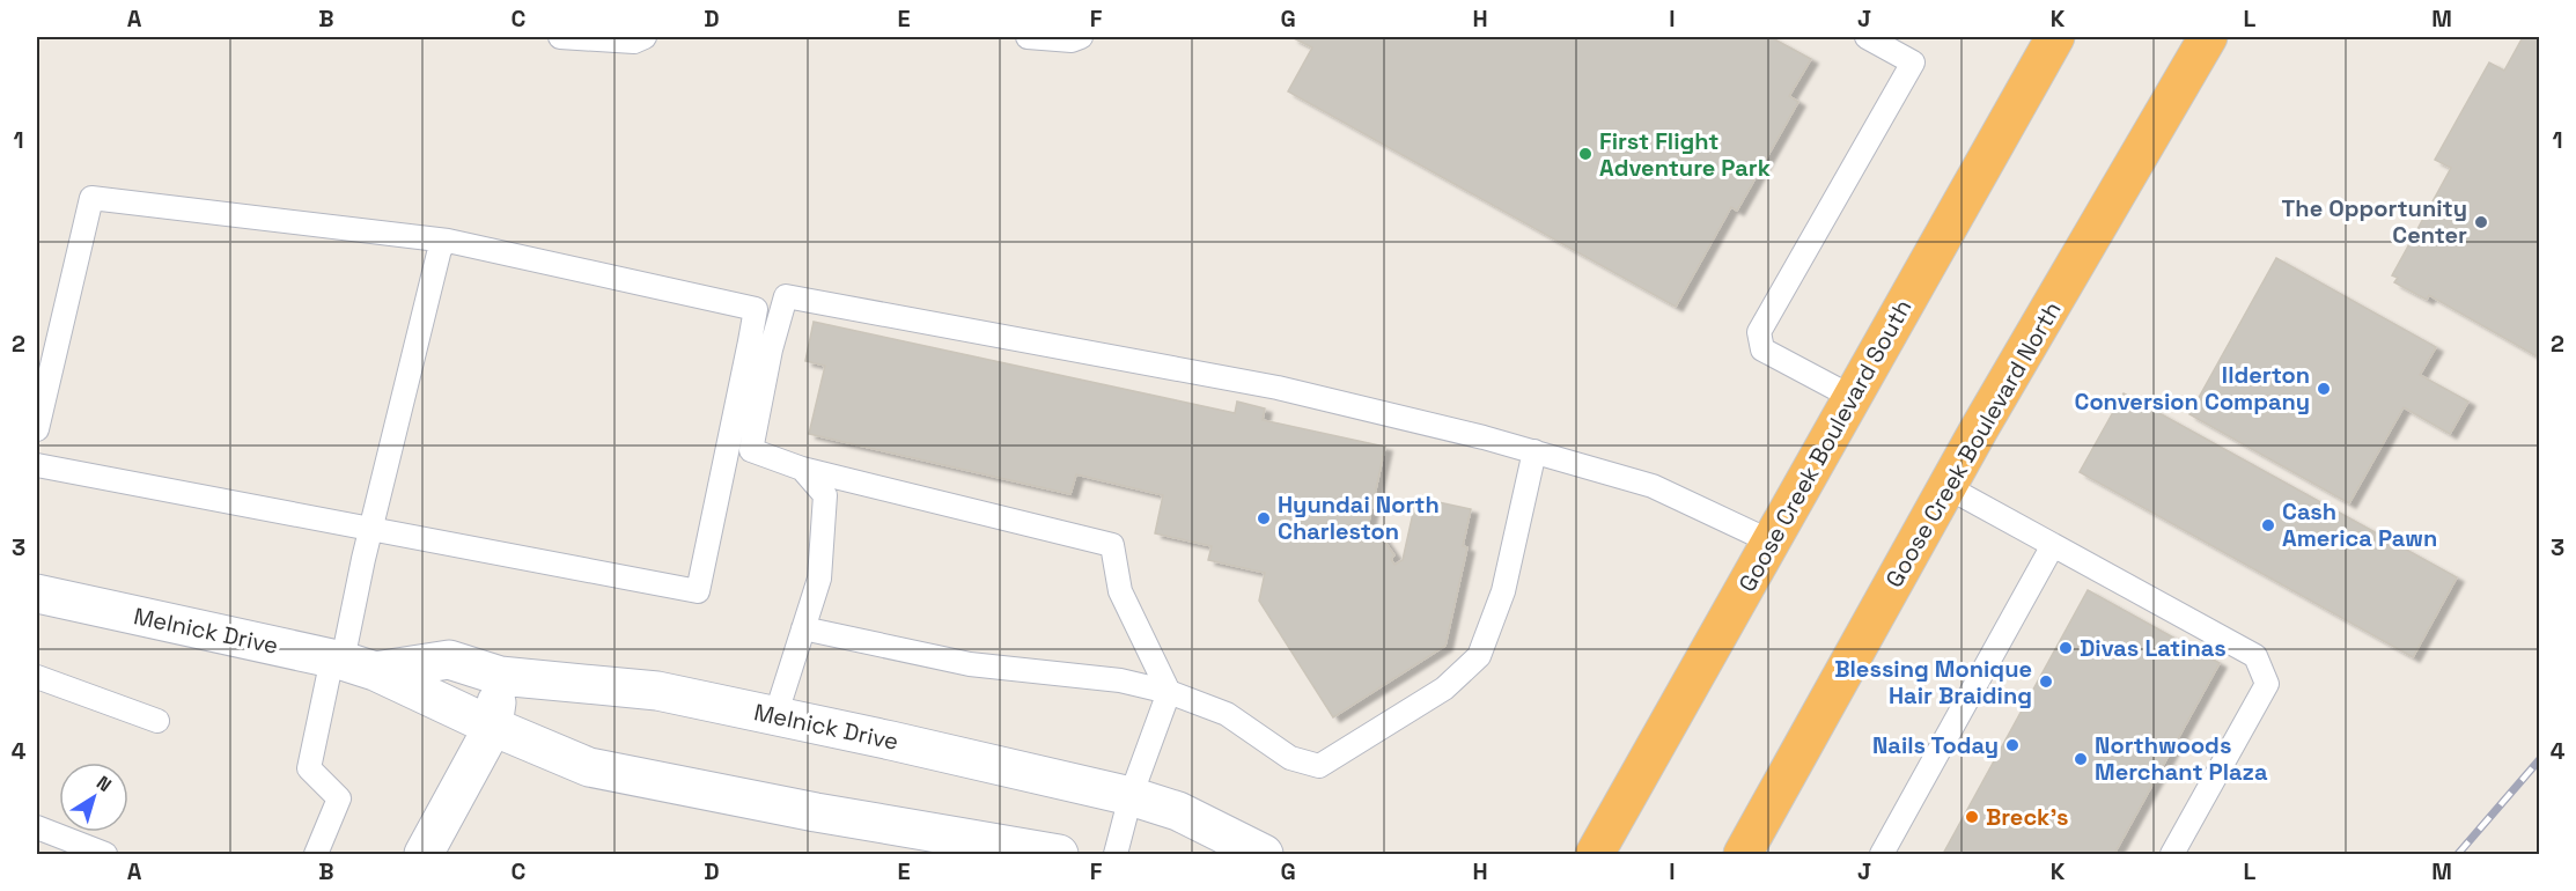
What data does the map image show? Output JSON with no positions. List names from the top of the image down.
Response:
{
  "streets": {
    "highway": ["Goose Creek Boulevard North", "Goose Creek Boulevard South"],
    "street": ["Melnick Drive"]
  },
  "places": [
    "First Flight Adventure Park",
    "The Opportunity Center",
    "Ilderton Conversion Company",
    "Hyundai North Charleston",
    "Cash America Pawn",
    "Divas Latinas",
    "Blessing Monique Hair Braiding",
    "Nails Today",
    "Northwoods Merchant Plaza",
    "Breck's"
  ],
  "north": "top right",
  "grid": {
    "columns": [
      "A",
      "B",
      "C",
      "D",
      "E",
      "F",
      "G",
      "H",
      "I",
      "J",
      "K",
      "L",
      "M"
    ],
    "rows": [
      "1",
      "2",
      "3",
      "4"
    ]
  }
}
